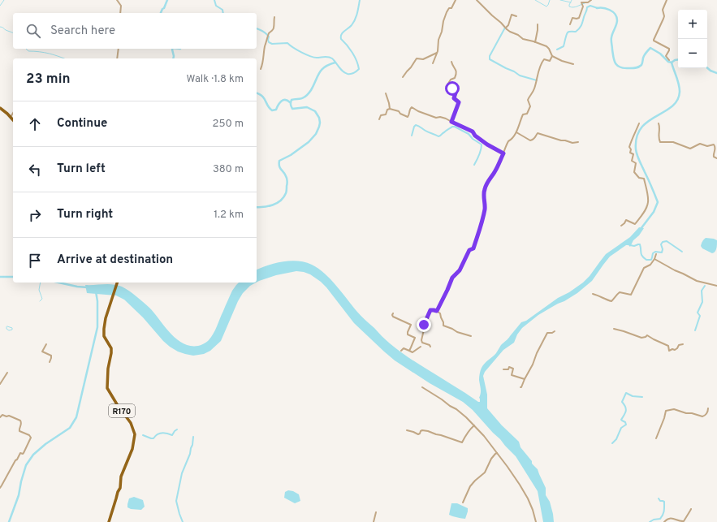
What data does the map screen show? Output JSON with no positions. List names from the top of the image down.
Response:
{
  "streets": {
    "main road": ["R170"]
  },
  "page": {
    "map_buttons": ["+", "−"],
    "search": "Search here",
    "heading": ["23 min", "Walk · 1.8 km"],
    "list": [
      ["Continue", "250 m"],
      ["Turn left", "380 m"],
      ["Turn right", "1.2 km"],
      "Arrive at destination"
    ]
  }
}
